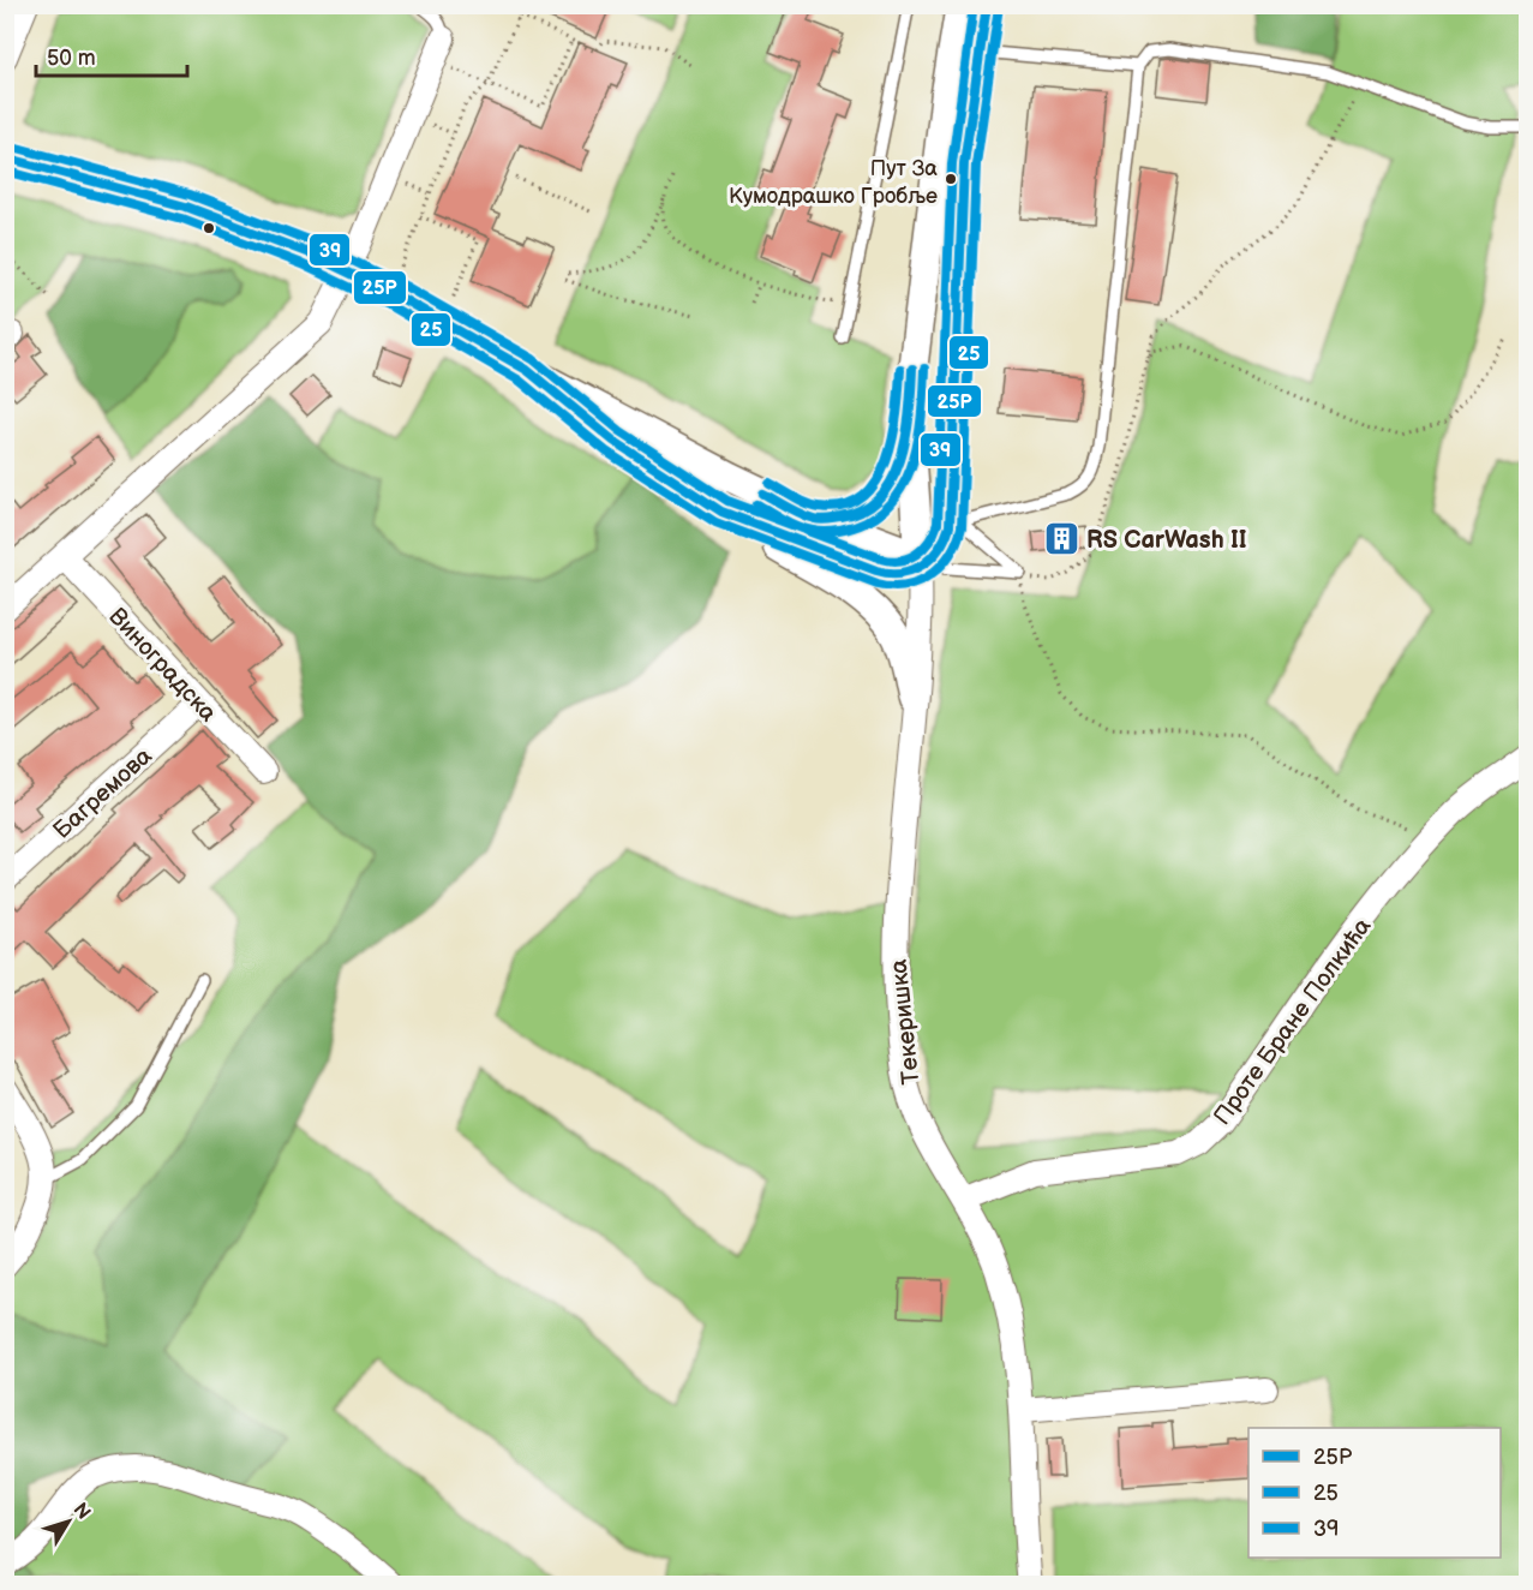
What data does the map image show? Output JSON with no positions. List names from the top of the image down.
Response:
{
  "streets": {
    "street": [
      "Виноградска",
      "Багремова",
      "Проте Бране Полкића",
      "Текеришка"
    ]
  },
  "crossings": [
    ["Виноградска", "Багремова"],
    ["Проте Бране Полкића", "Текеришка"]
  ],
  "places": {
    "other": ["Пут За Кумодрашко Гробље"],
    "building": ["RS CarWash II"]
  },
  "lines": ["transit line 25P", "transit line 39", "transit line 25"],
  "legend": ["25P", "25", "39"],
  "scale_bar": "50 m",
  "north": "top right"
}
